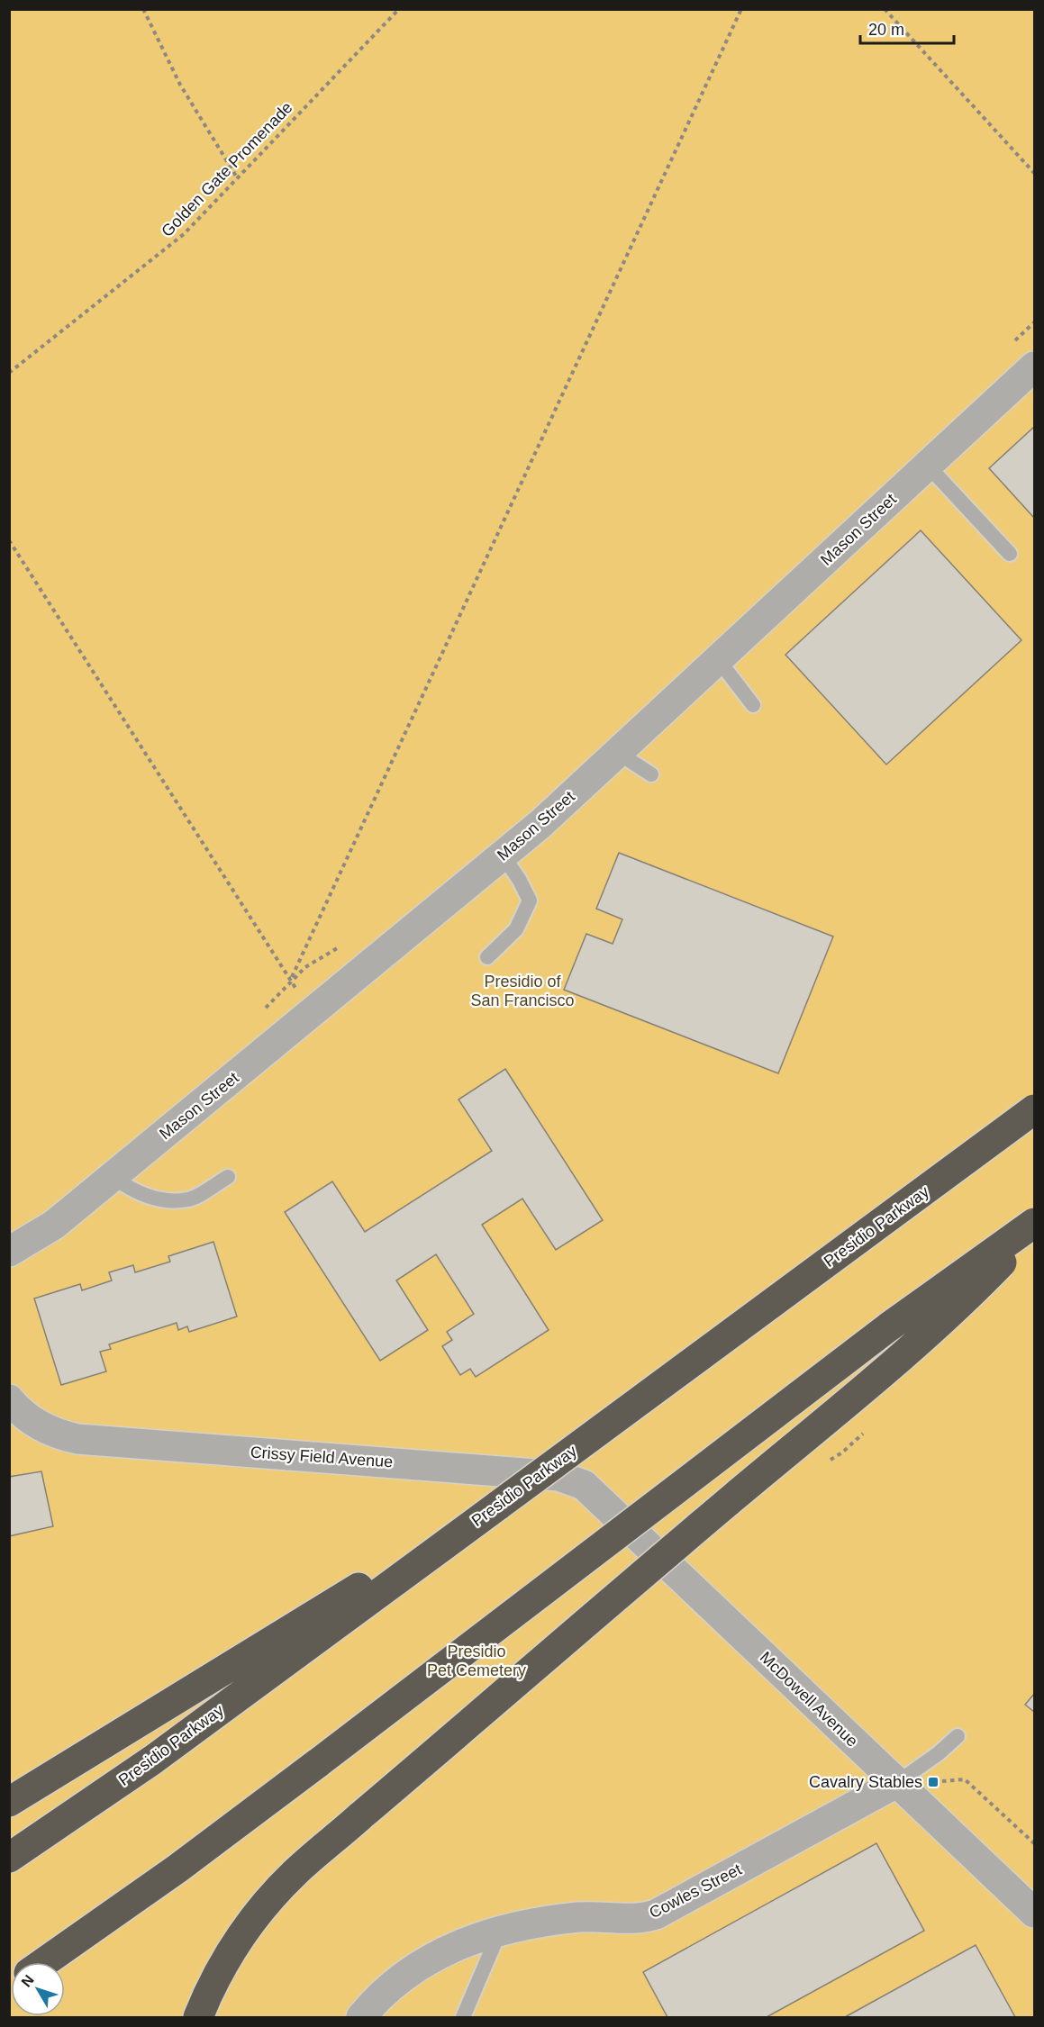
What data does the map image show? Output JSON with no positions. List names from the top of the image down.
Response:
{
  "streets": {
    "highway": ["Presidio Parkway"],
    "street": [
      "Mason Street",
      "Crissy Field Avenue",
      "McDowell Avenue",
      "Cowles Street"
    ],
    "path": ["Golden Gate Promenade"]
  },
  "crossings": [
    ["Crissy Field Avenue", "McDowell Avenue"],
    ["McDowell Avenue", "Cowles Street"]
  ],
  "parks": ["Presidio of San Francisco", "Presidio Pet Cemetery"],
  "places": {
    "transit": ["Cavalry Stables"]
  },
  "scale_bar": "20 m",
  "north": "top left"
}
